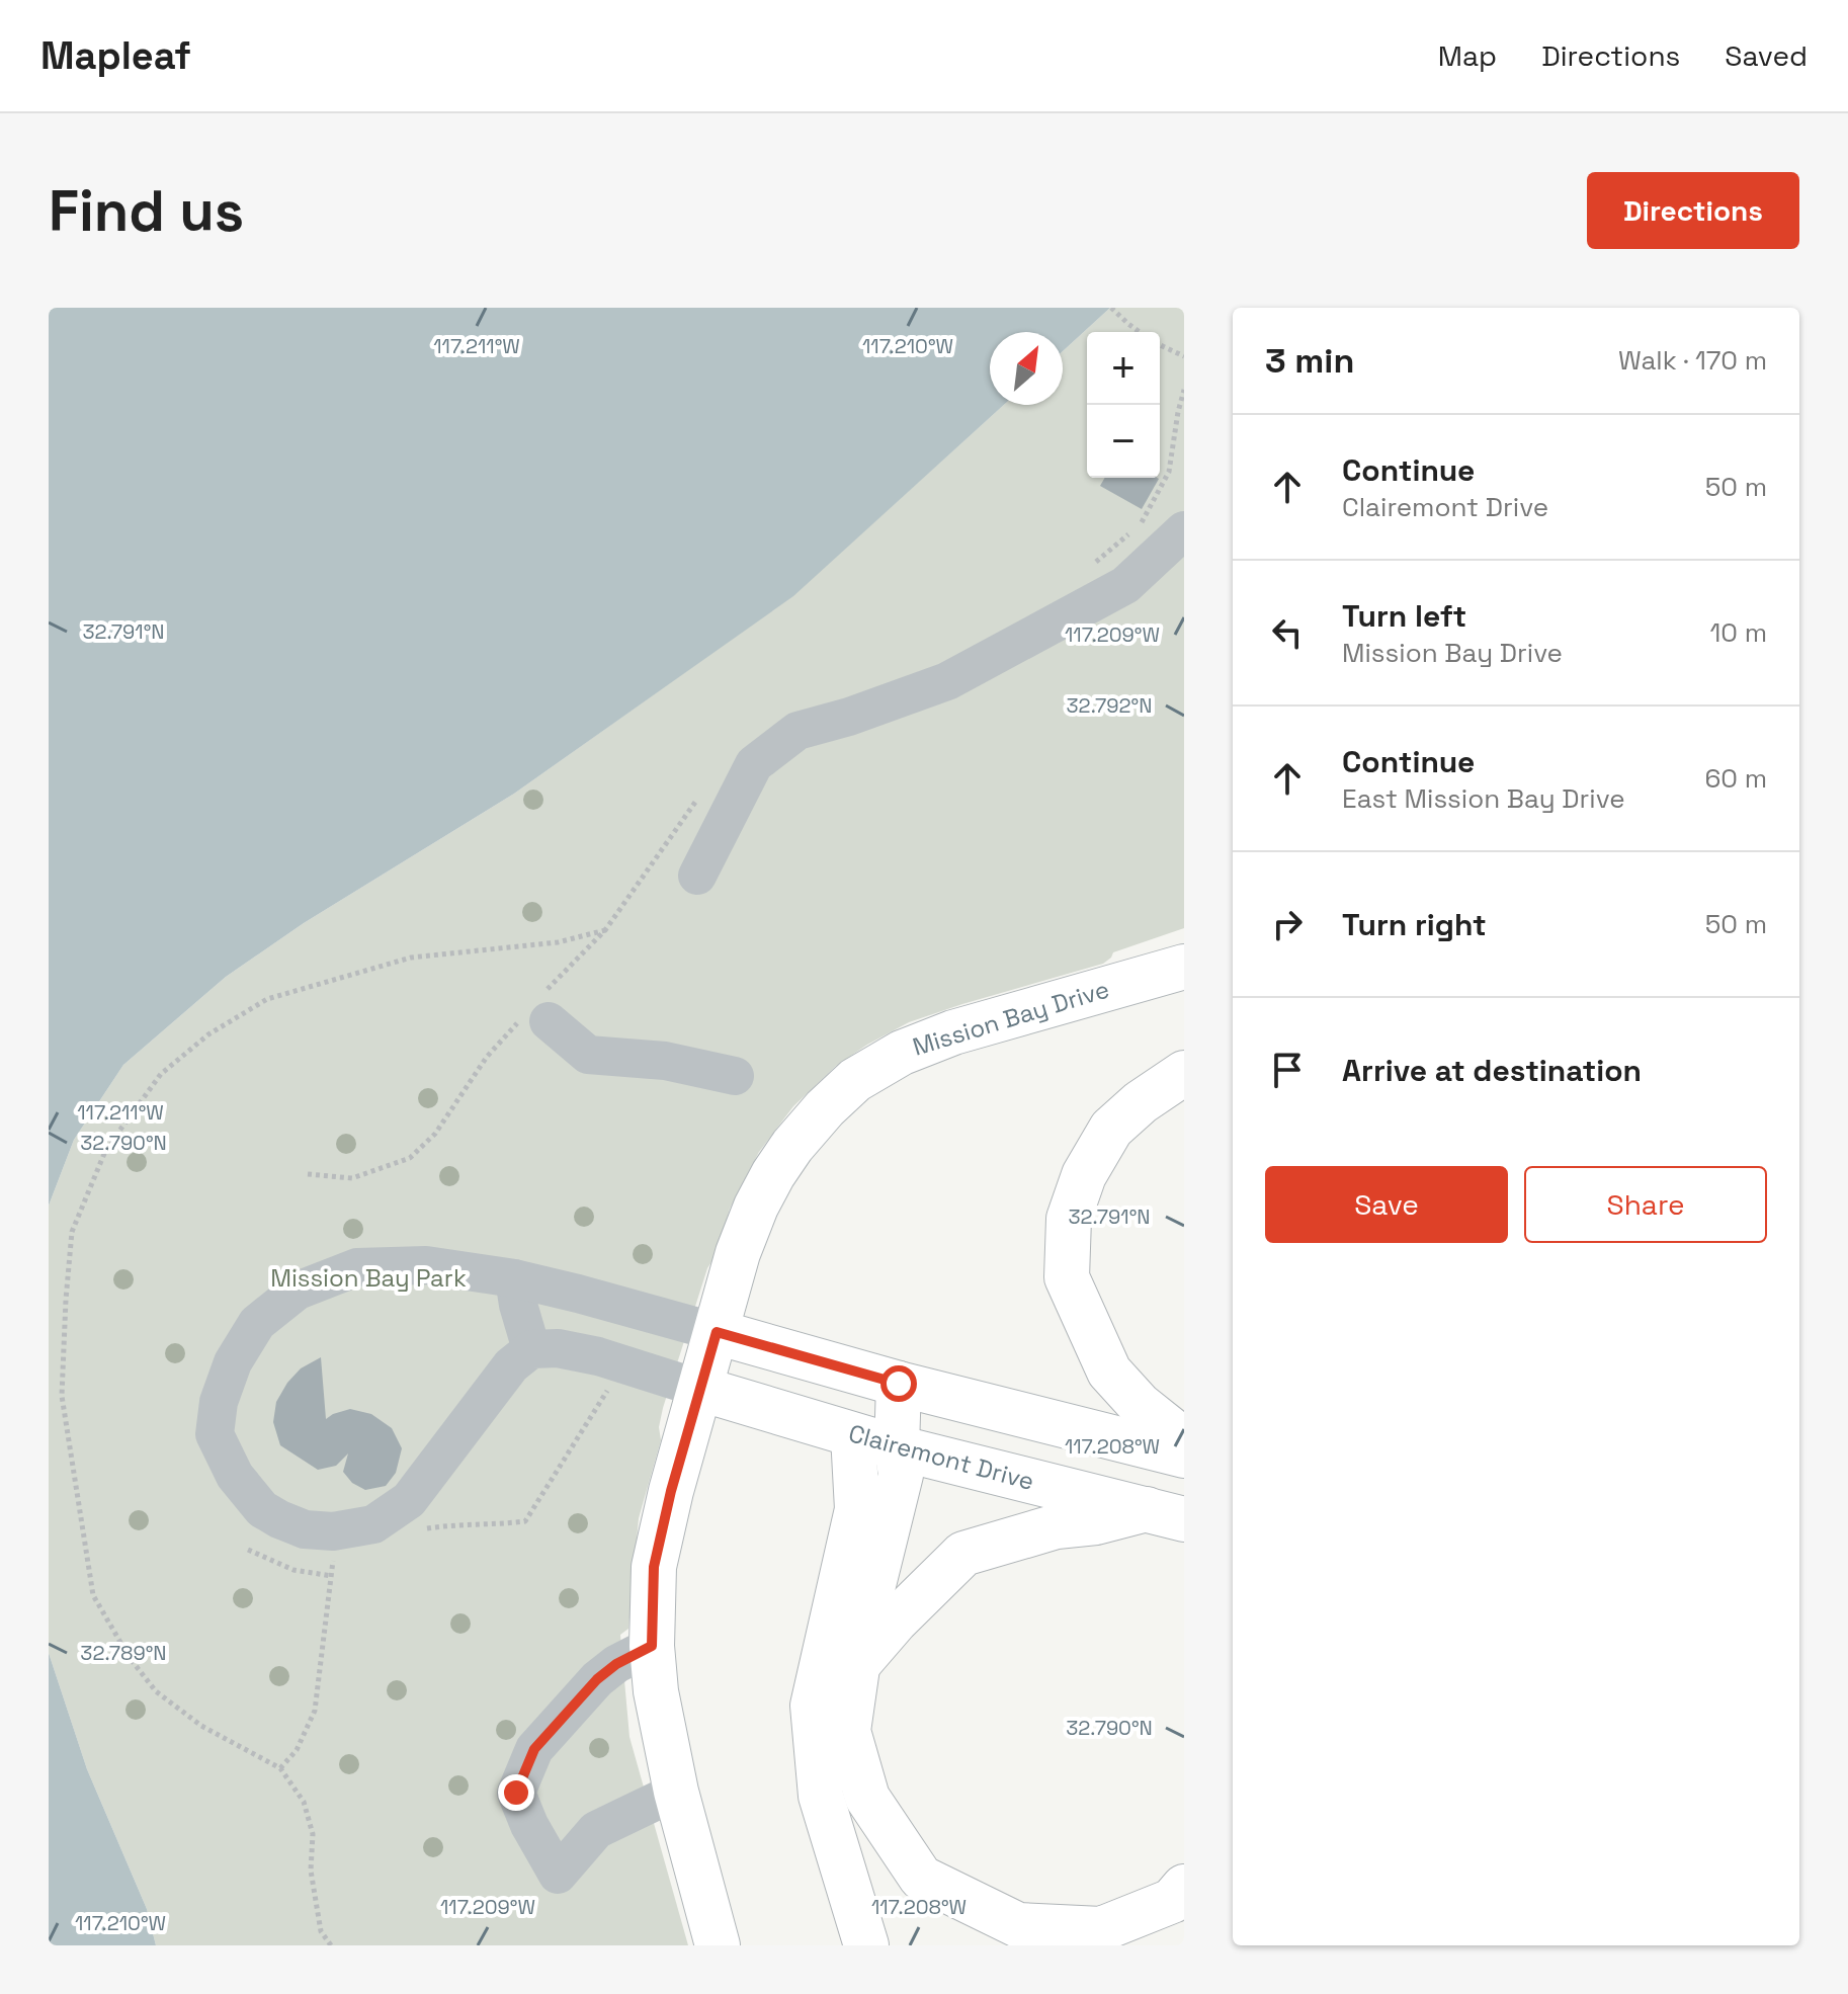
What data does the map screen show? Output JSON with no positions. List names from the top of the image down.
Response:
{
  "streets": {
    "main road": ["Mission Bay Drive", "Clairemont Drive"]
  },
  "crossings": [
    ["Mission Bay Drive", "Clairemont Drive"]
  ],
  "parks": ["Mission Bay Park"],
  "north": "top right",
  "page": {
    "header": "Mapleaf",
    "nav": ["Map", "Directions", "Saved"],
    "buttons": [
      "Directions",
      ["Save", "Share"]
    ],
    "title": "Find us",
    "heading": ["3 min", "Walk · 170 m"],
    "map_buttons": ["+", "−"],
    "list": [
      ["Continue", "Clairemont Drive", "50 m"],
      ["Turn left", "Mission Bay Drive", "10 m"],
      ["Continue", "East Mission Bay Drive", "60 m"],
      ["Turn right", "50 m"],
      "Arrive at destination"
    ]
  },
  "coordinates": [
    "117.211°W",
    "117.210°W",
    "32.791°N",
    "117.209°W",
    "32.792°N",
    "32.790°N",
    "117.208°W",
    "32.789°N"
  ]
}
